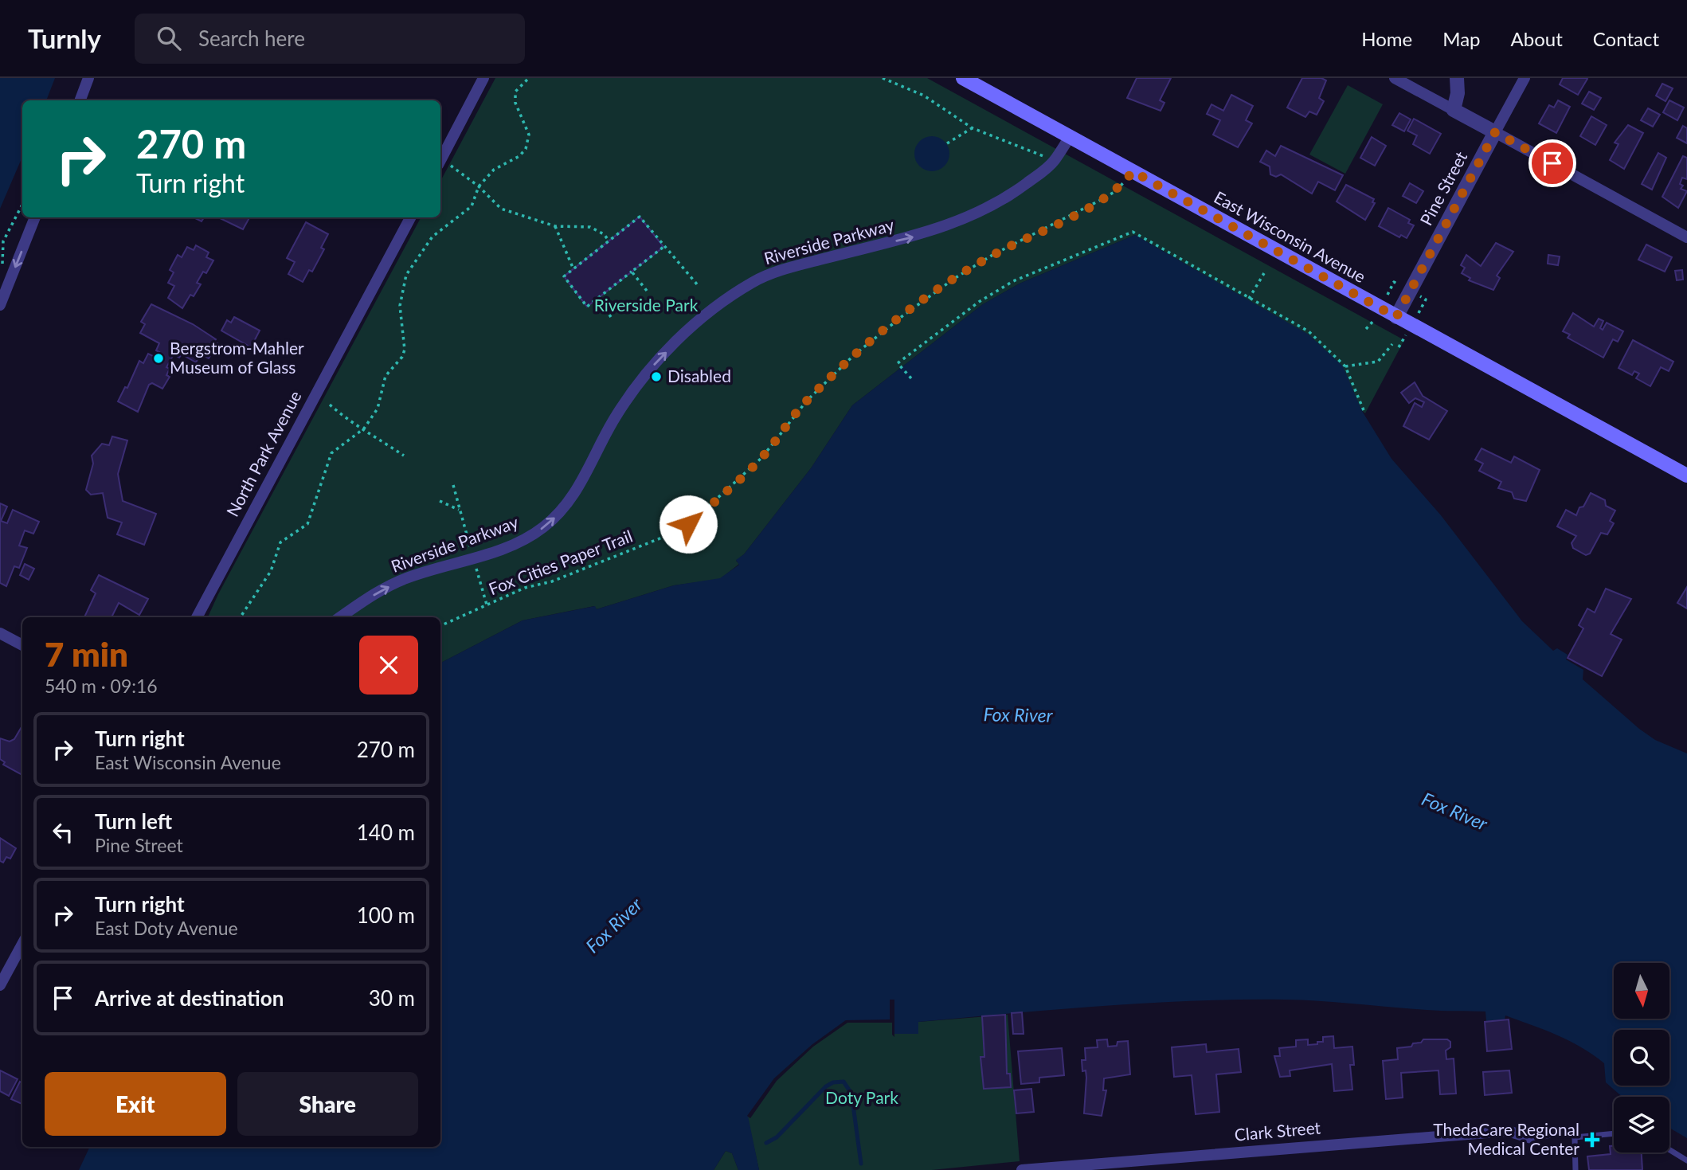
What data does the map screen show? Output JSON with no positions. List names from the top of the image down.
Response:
{
  "streets": {
    "main road": ["East Wisconsin Avenue"],
    "street": [
      "Pine Street",
      "Riverside Parkway",
      "North Park Avenue",
      "Clark Street"
    ],
    "path": ["Fox Cities Paper Trail"]
  },
  "crossings": [
    ["Pine Street", "East Wisconsin Avenue"],
    ["East Wisconsin Avenue", "Riverside Parkway"],
    ["East Wisconsin Avenue", "Fox Cities Paper Trail"]
  ],
  "one_way": ["Riverside Parkway"],
  "water": ["Fox River"],
  "parks": ["Riverside Park", "Doty Park"],
  "places": {
    "other": ["Bergstrom-Mahler Museum of Glass", "Disabled"],
    "health": ["ThedaCare Regional Medical Center"]
  },
  "north": "bottom",
  "page": {
    "header": "Turnly",
    "search": "Search here",
    "nav": [
      "Home",
      "Map",
      "About",
      "Contact"
    ],
    "turn": ["270 m", "Turn right"],
    "heading": ["7 min", "540 m · 09:16"],
    "list": [
      {
        "name": "Turn right",
        "note": "East Wisconsin Avenue",
        "value": "270 m"
      },
      {
        "name": "Turn left",
        "note": "Pine Street",
        "value": "140 m"
      },
      {
        "name": "Turn right",
        "note": "East Doty Avenue",
        "value": "100 m"
      },
      {
        "name": "Arrive at destination",
        "value": "30 m"
      }
    ],
    "buttons": ["Exit", "Share"]
  }
}
